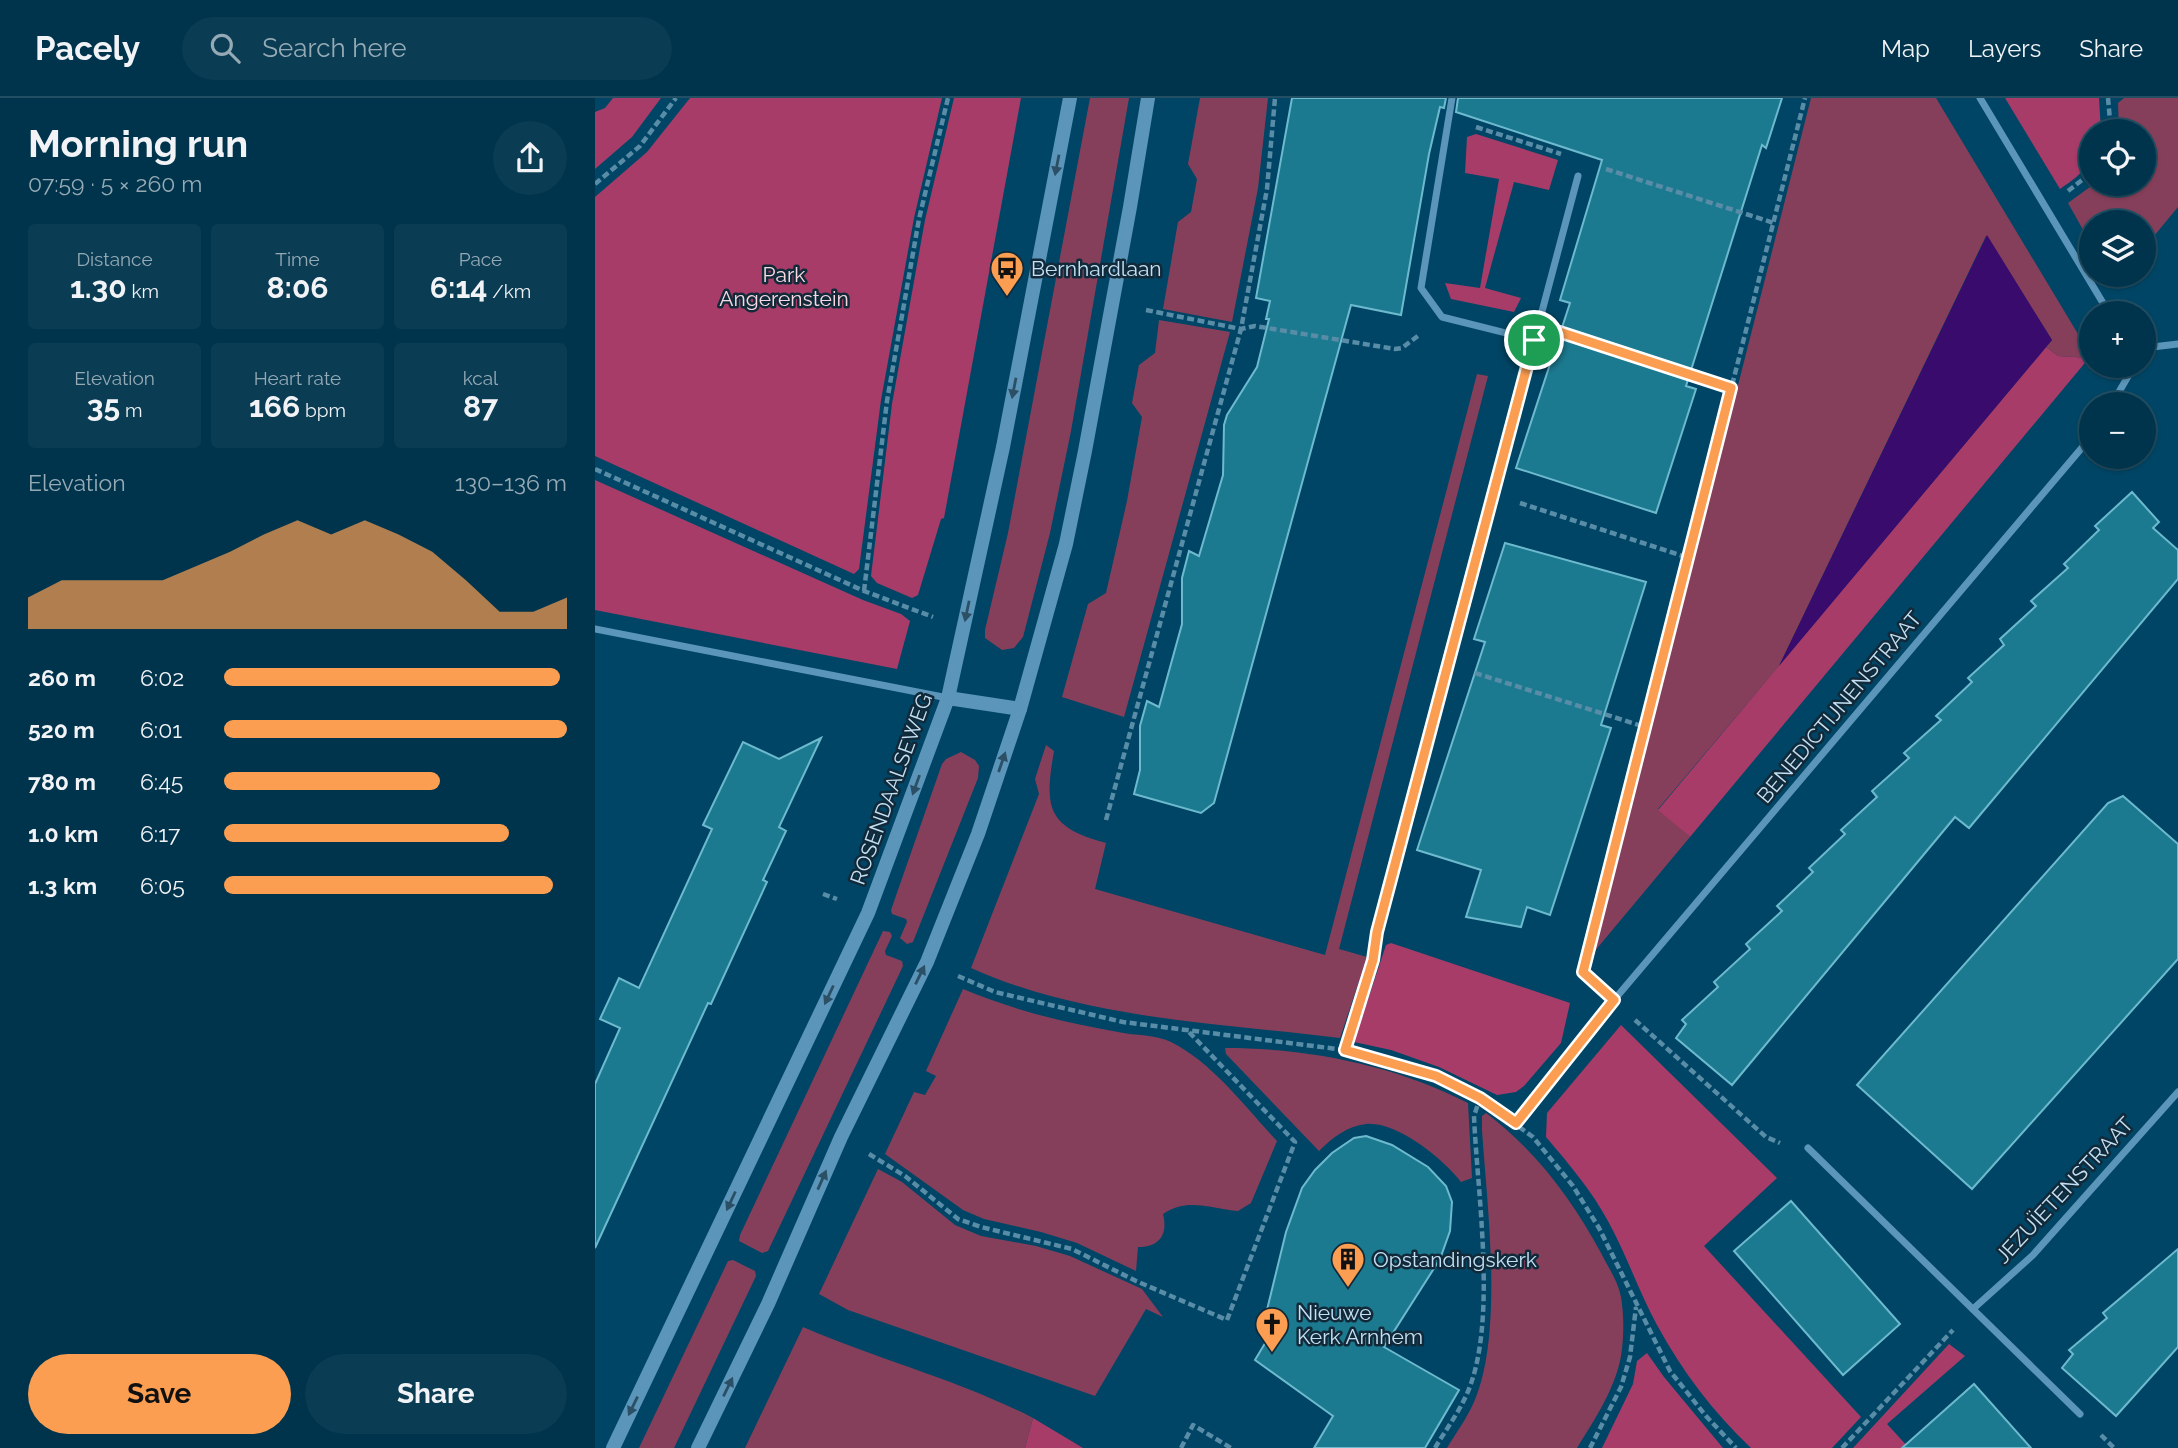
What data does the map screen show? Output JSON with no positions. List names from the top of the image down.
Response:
{
  "streets": {
    "street": ["BENEDICTIJNENSTRAAT", "ROSENDAALSEWEG", "JEZUÏETENSTRAAT"]
  },
  "parks": ["Park Angerenstein"],
  "places": {
    "bus stop": ["Bernhardlaan"],
    "building": ["Opstandingskerk"],
    "church": ["Nieuwe Kerk Arnhem"]
  },
  "page": {
    "header": "Pacely",
    "search": "Search here",
    "nav": ["Map", "Layers", "Share"],
    "heading": ["Morning run", "07:59 · 5 × 260 m"],
    "map_buttons": ["+", "−"],
    "stats": [
      ["Distance", "1.30 km"],
      ["Time", "8:06"],
      ["Pace", "6:14 /km"],
      ["Elevation", "35 m"],
      ["Heart rate", "166 bpm"],
      ["kcal", "87"]
    ],
    "chart": ["Elevation", "130–136 m"],
    "list": [
      {
        "name": "260 m",
        "note": "6:02"
      },
      {
        "name": "520 m",
        "note": "6:01"
      },
      {
        "name": "780 m",
        "note": "6:45"
      },
      {
        "name": "1.0 km",
        "note": "6:17"
      },
      {
        "name": "1.3 km",
        "note": "6:05"
      }
    ],
    "buttons": ["Save", "Share"]
  }
}
